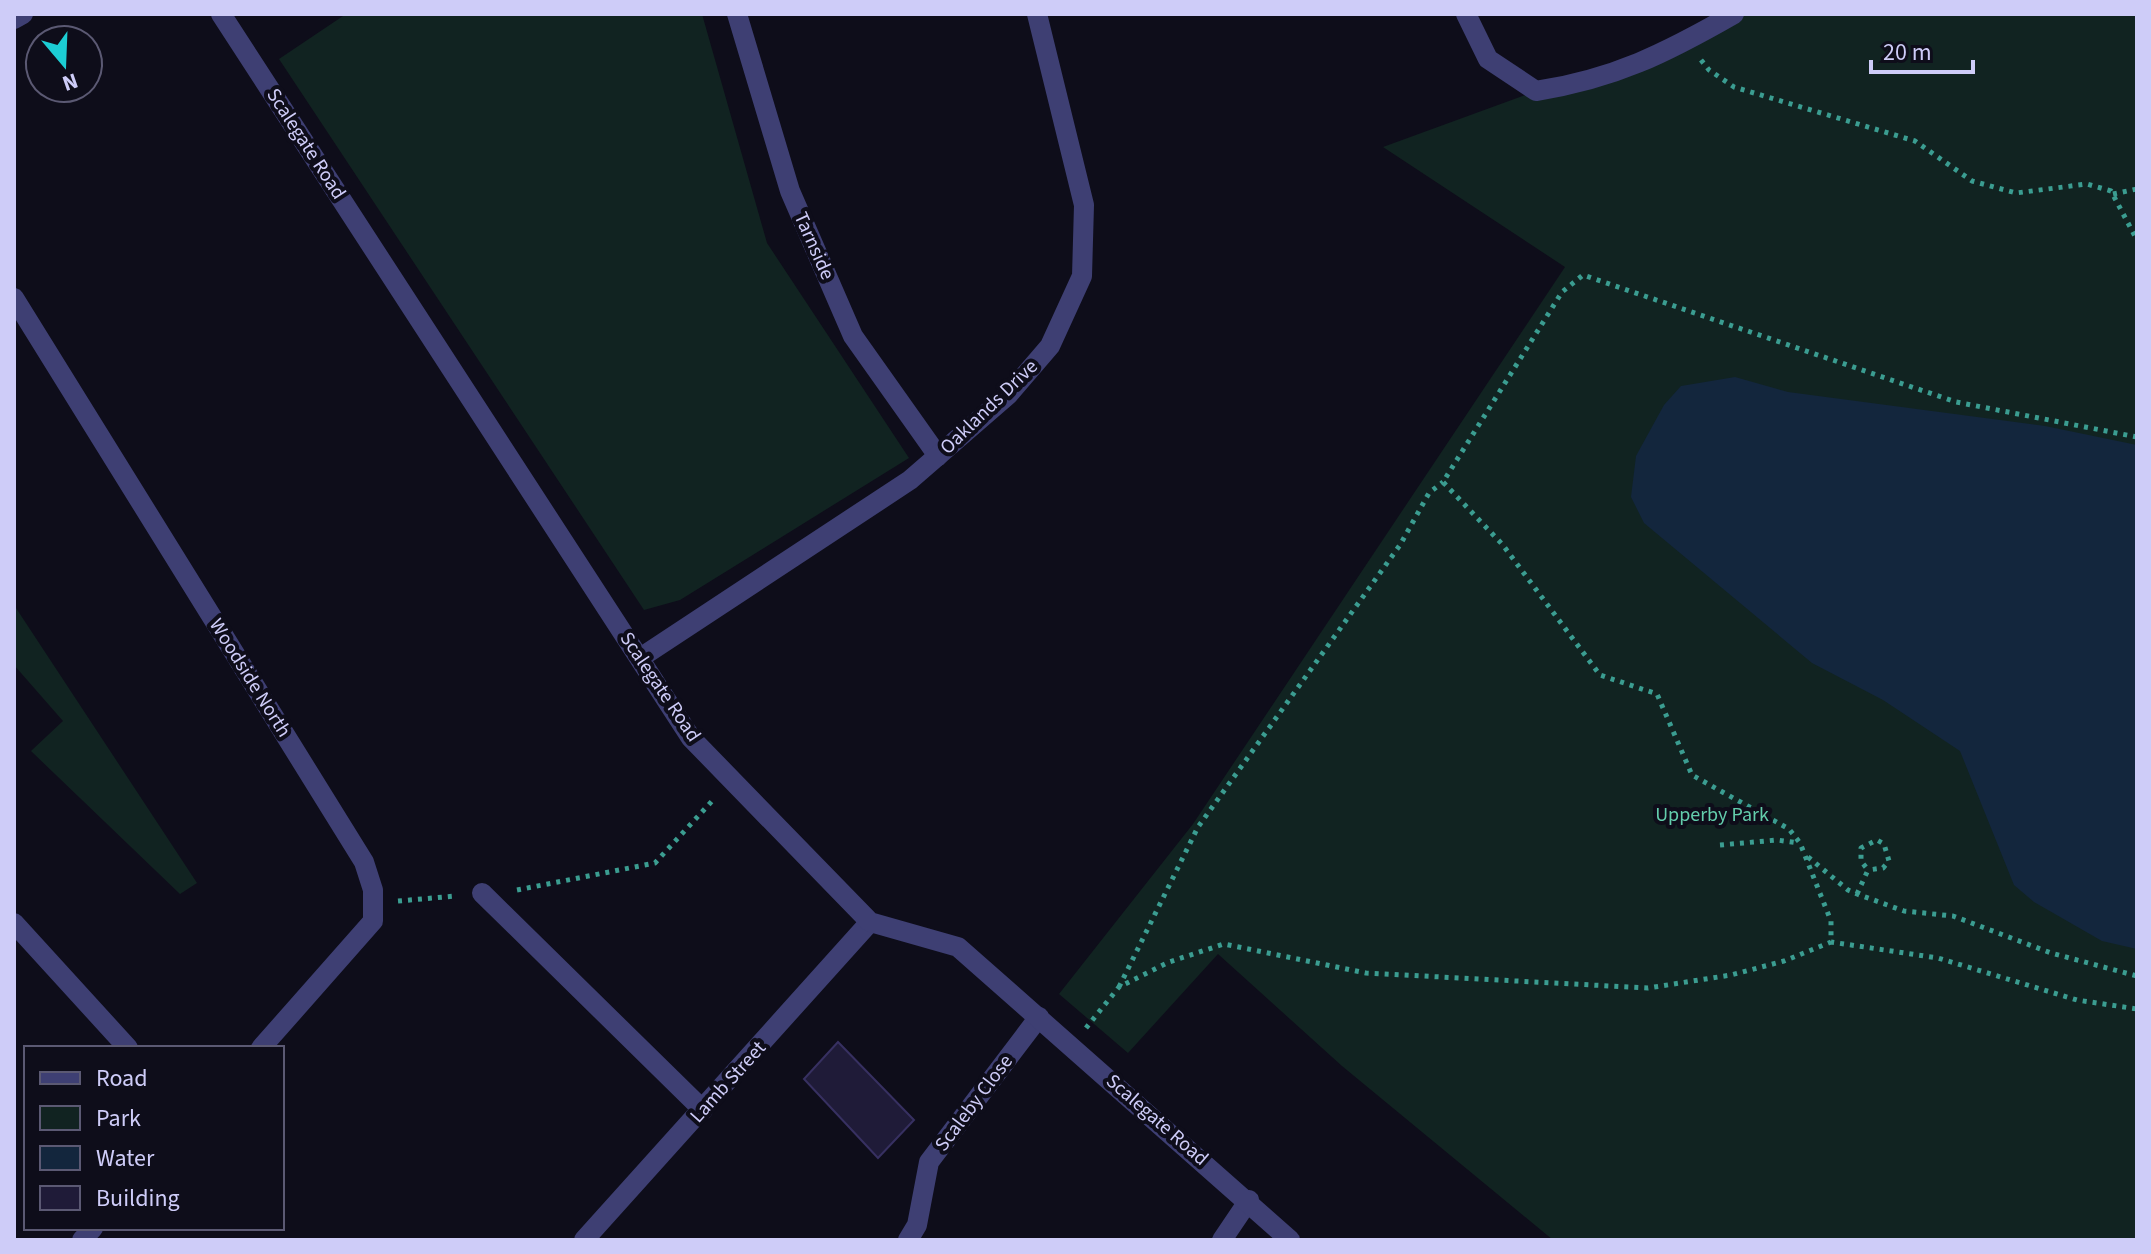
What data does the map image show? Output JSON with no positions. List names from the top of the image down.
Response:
{
  "streets": {
    "street": [
      "Scalegate Road",
      "Tarnside",
      "Oaklands Drive",
      "Woodside North",
      "Lamb Street",
      "Scaleby Close"
    ]
  },
  "crossings": [
    ["Scalegate Road", "Oaklands Drive"],
    ["Scalegate Road", "Lamb Street"],
    ["Scalegate Road", "Scaleby Close"],
    ["Tarnside", "Oaklands Drive"]
  ],
  "parks": ["Upperby Park"],
  "legend": [
    "Road",
    "Park",
    "Water",
    "Building"
  ],
  "scale_bar": "20 m",
  "north": "bottom"
}
